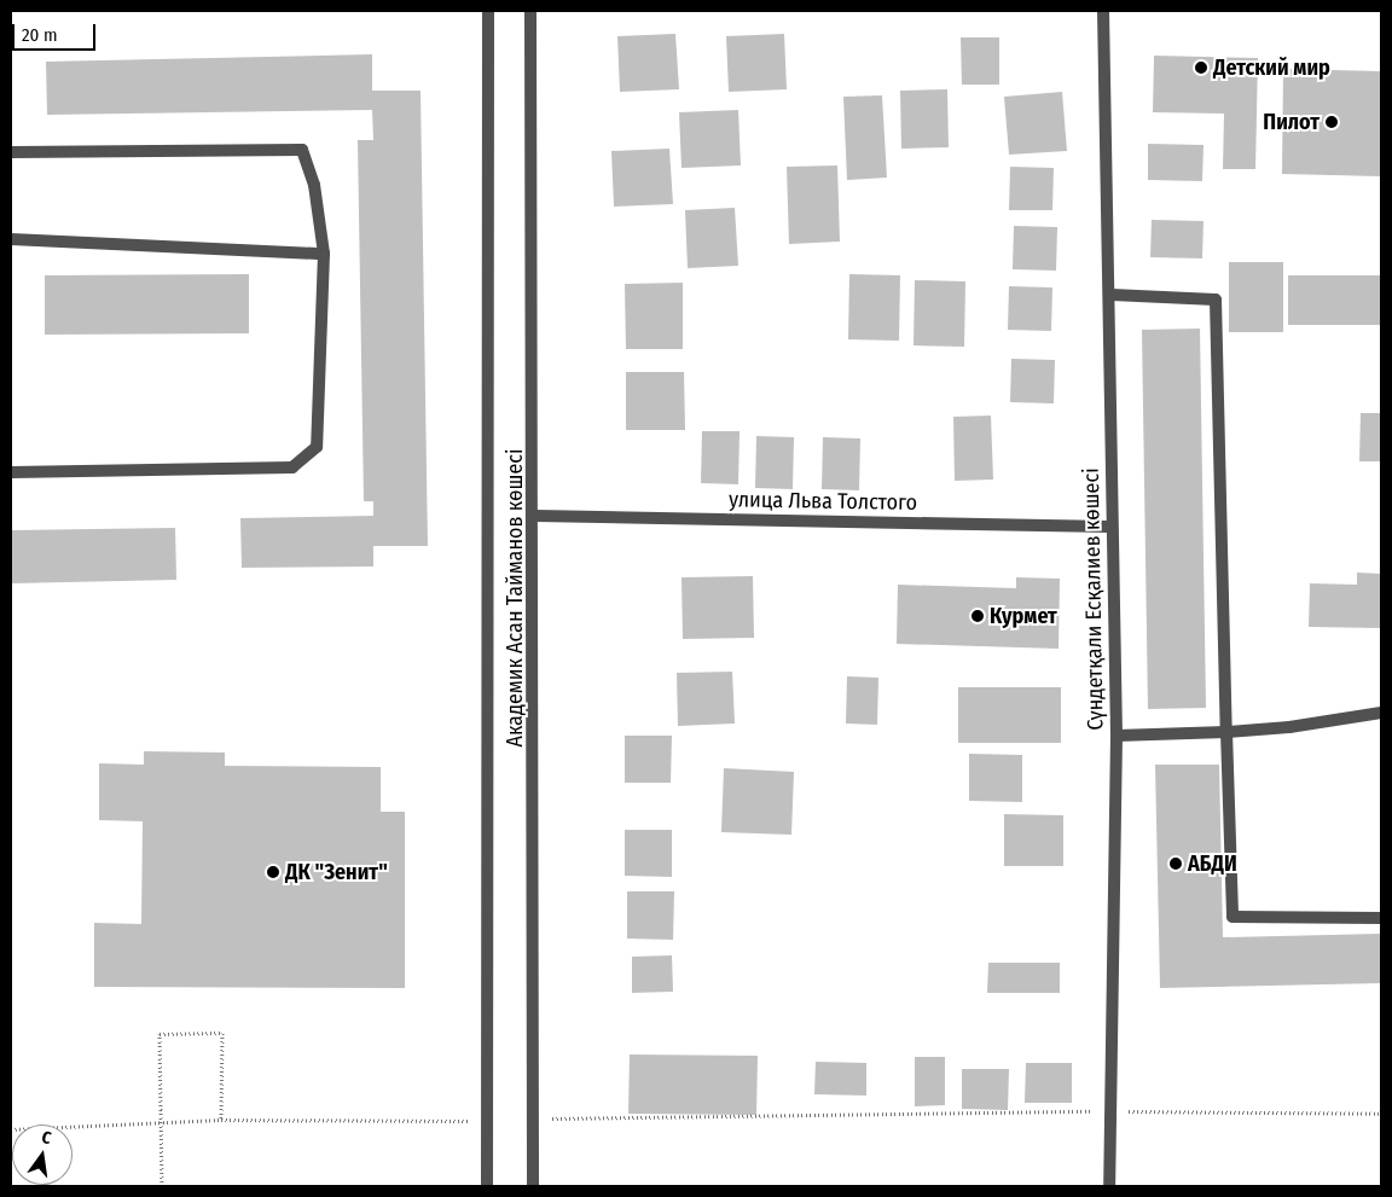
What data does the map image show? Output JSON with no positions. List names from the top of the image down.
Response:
{
  "streets": {
    "street": ["улица Льва Толстого", "Академик Асан Тайманов көшесі", "Сүндетқали Есқалиев көшесі"]
  },
  "crossings": [
    ["улица Льва Толстого", "Академик Асан Тайманов көшесі"],
    ["улица Льва Толстого", "Сүндетқали Есқалиев көшесі"]
  ],
  "places": [
    "Детский мир",
    "Пилот",
    "Курмет",
    "АБДИ",
    "ДК \"Зенит\""
  ],
  "scale_bar": "20 m",
  "north": "top"
}
